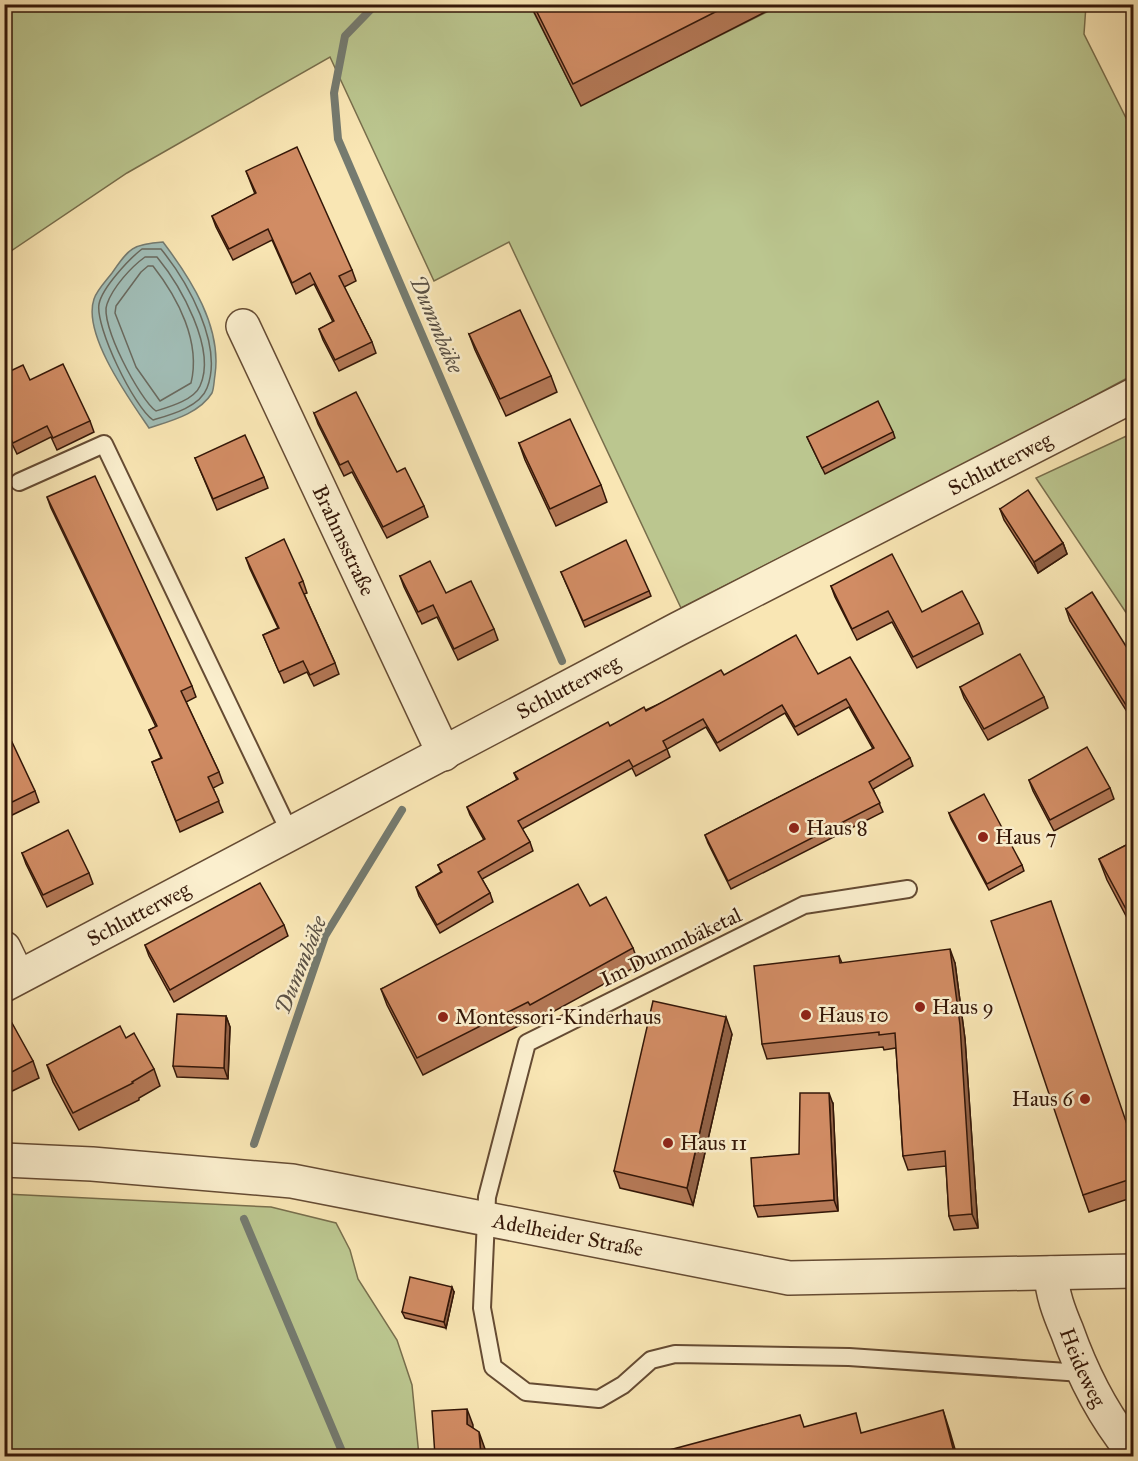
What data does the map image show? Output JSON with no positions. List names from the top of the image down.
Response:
{
  "streets": {
    "street": [
      "Schlutterweg",
      "Brahmsstraße",
      "Adelheider Straße",
      "Heideweg"
    ],
    "lane": ["Im Dummbäketal"]
  },
  "crossings": [
    ["Schlutterweg", "Brahmsstraße"],
    ["Im Dummbäketal", "Adelheider Straße"],
    ["Im Dummbäketal", "Heideweg"],
    ["Adelheider Straße", "Heideweg"]
  ],
  "water": ["Dummbäke"],
  "places": [
    "Haus 8",
    "Haus 7",
    "Haus 9",
    "Haus 10",
    "Montessori-Kinderhaus",
    "Haus 6",
    "Haus 11"
  ]
}
